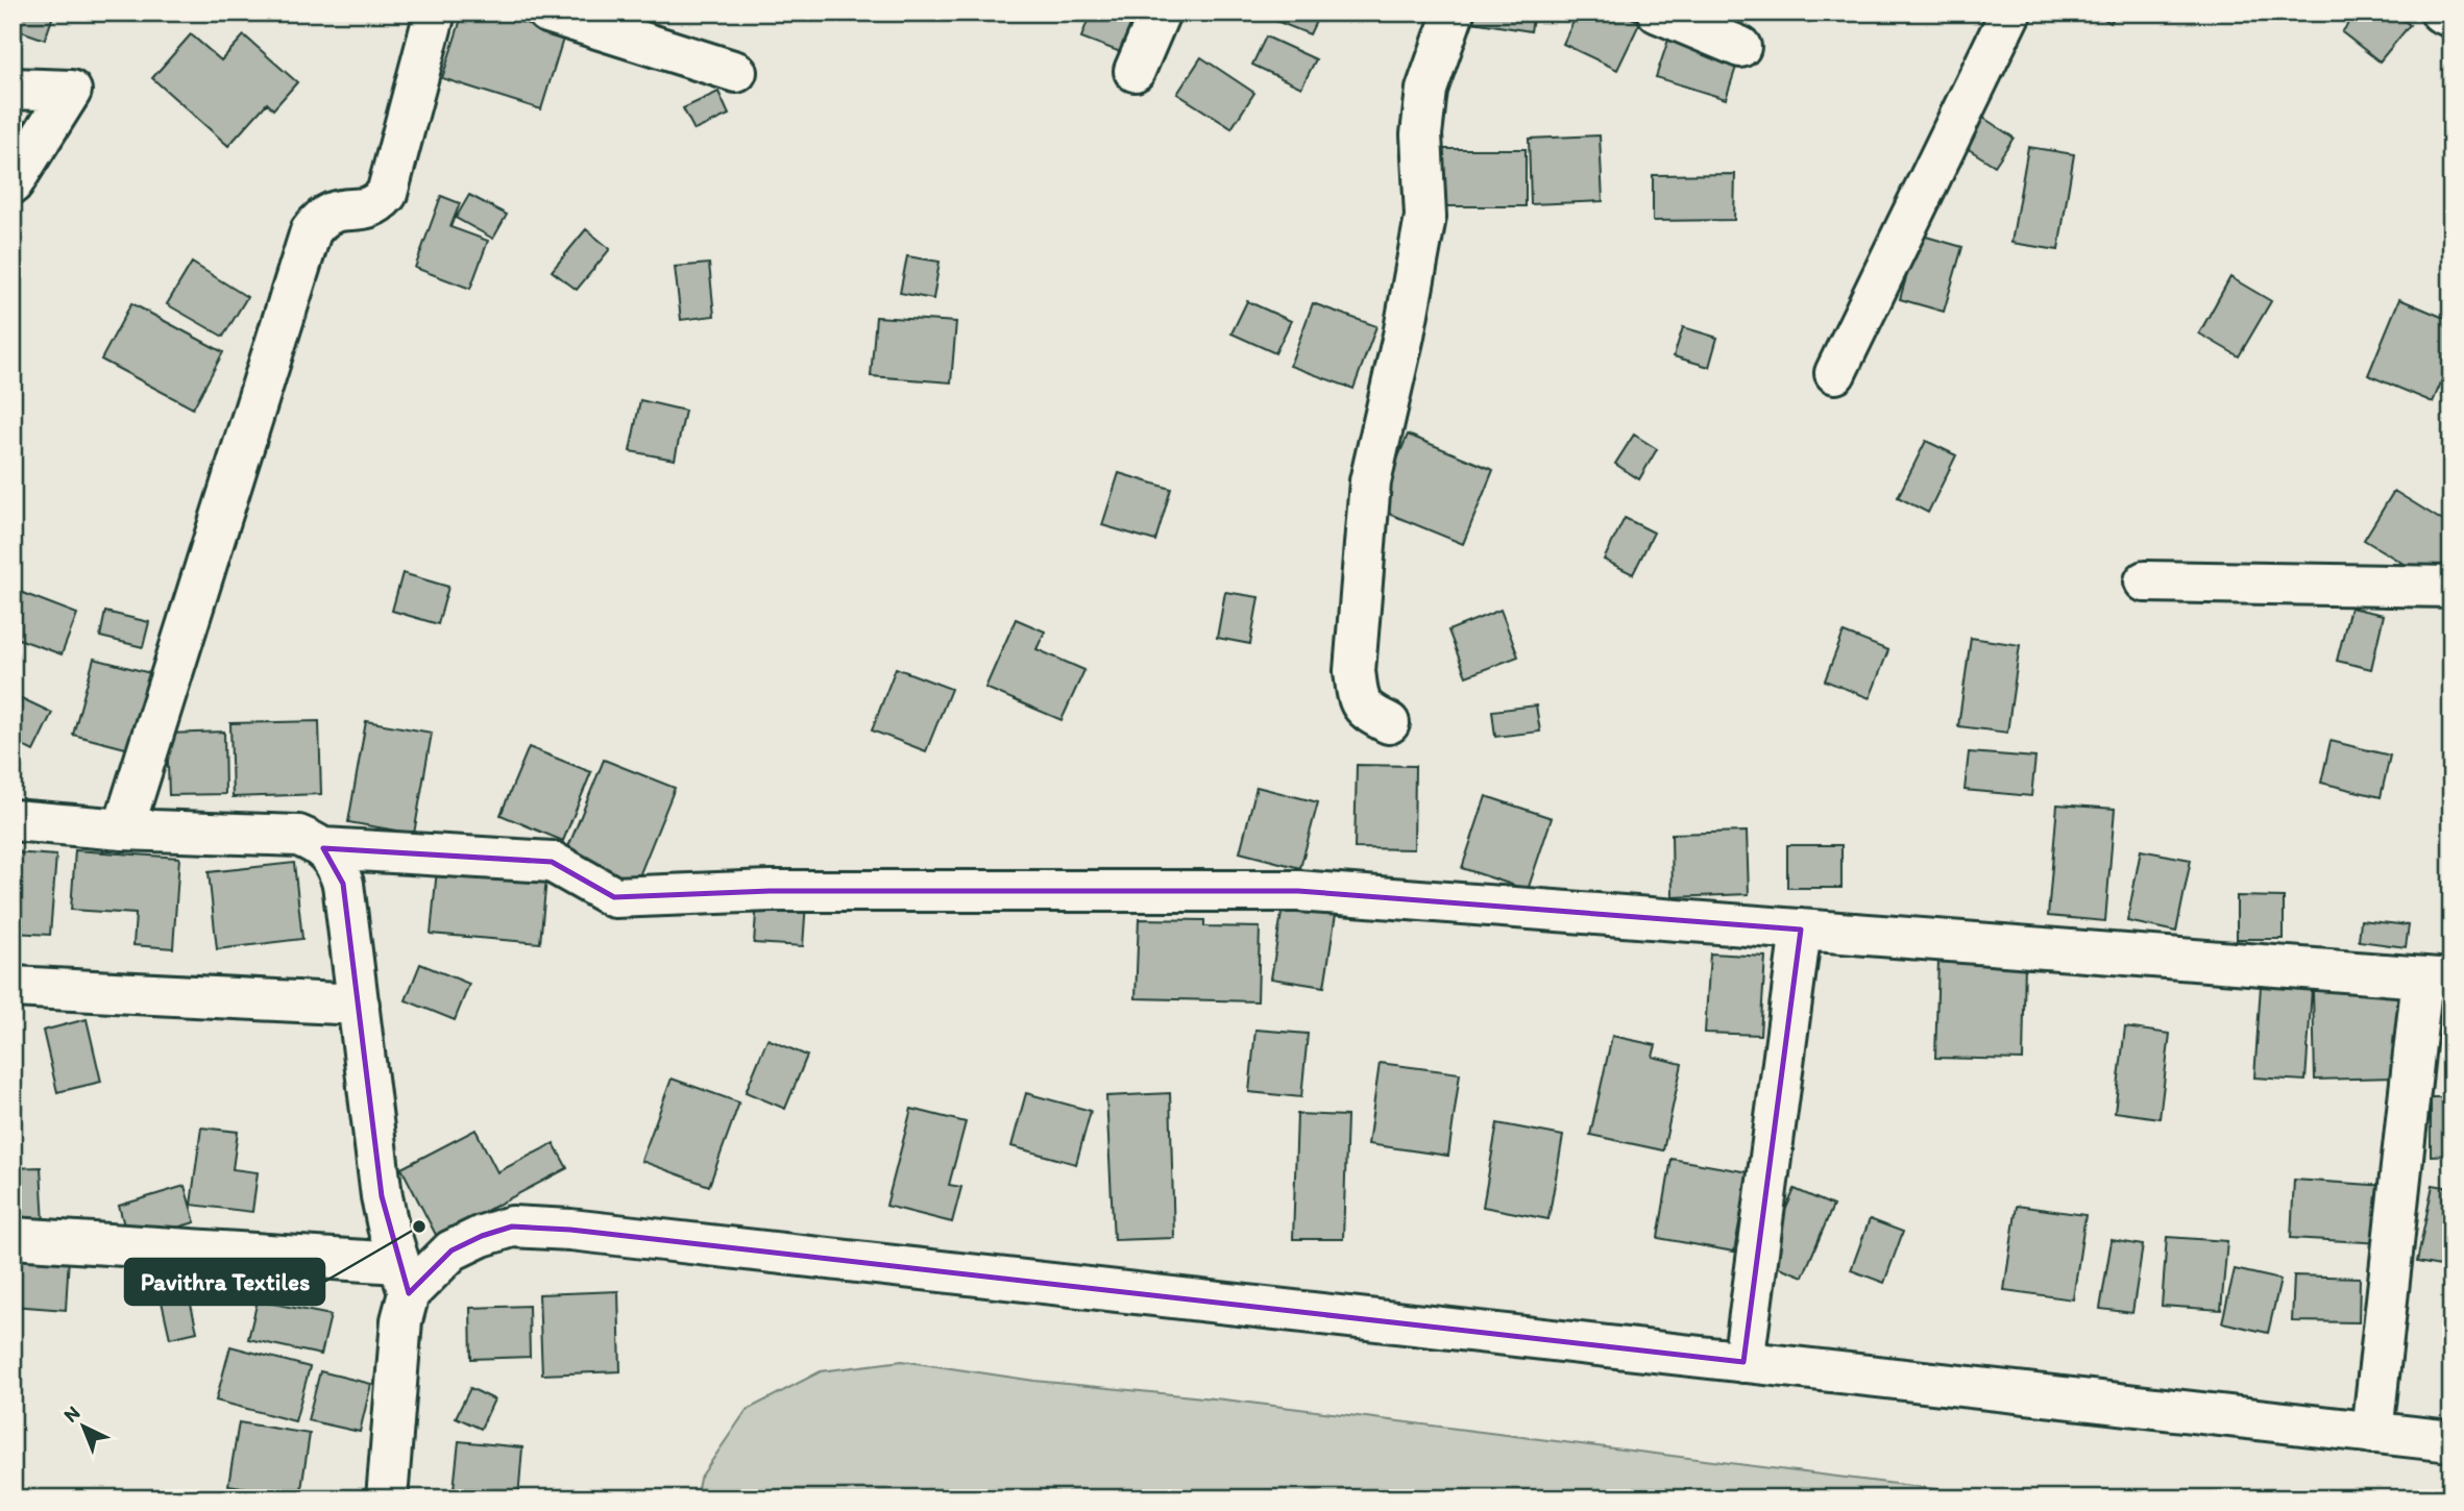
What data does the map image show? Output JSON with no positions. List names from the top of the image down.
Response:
{
  "places": ["Pavithra Textiles"],
  "north": "top left"
}
